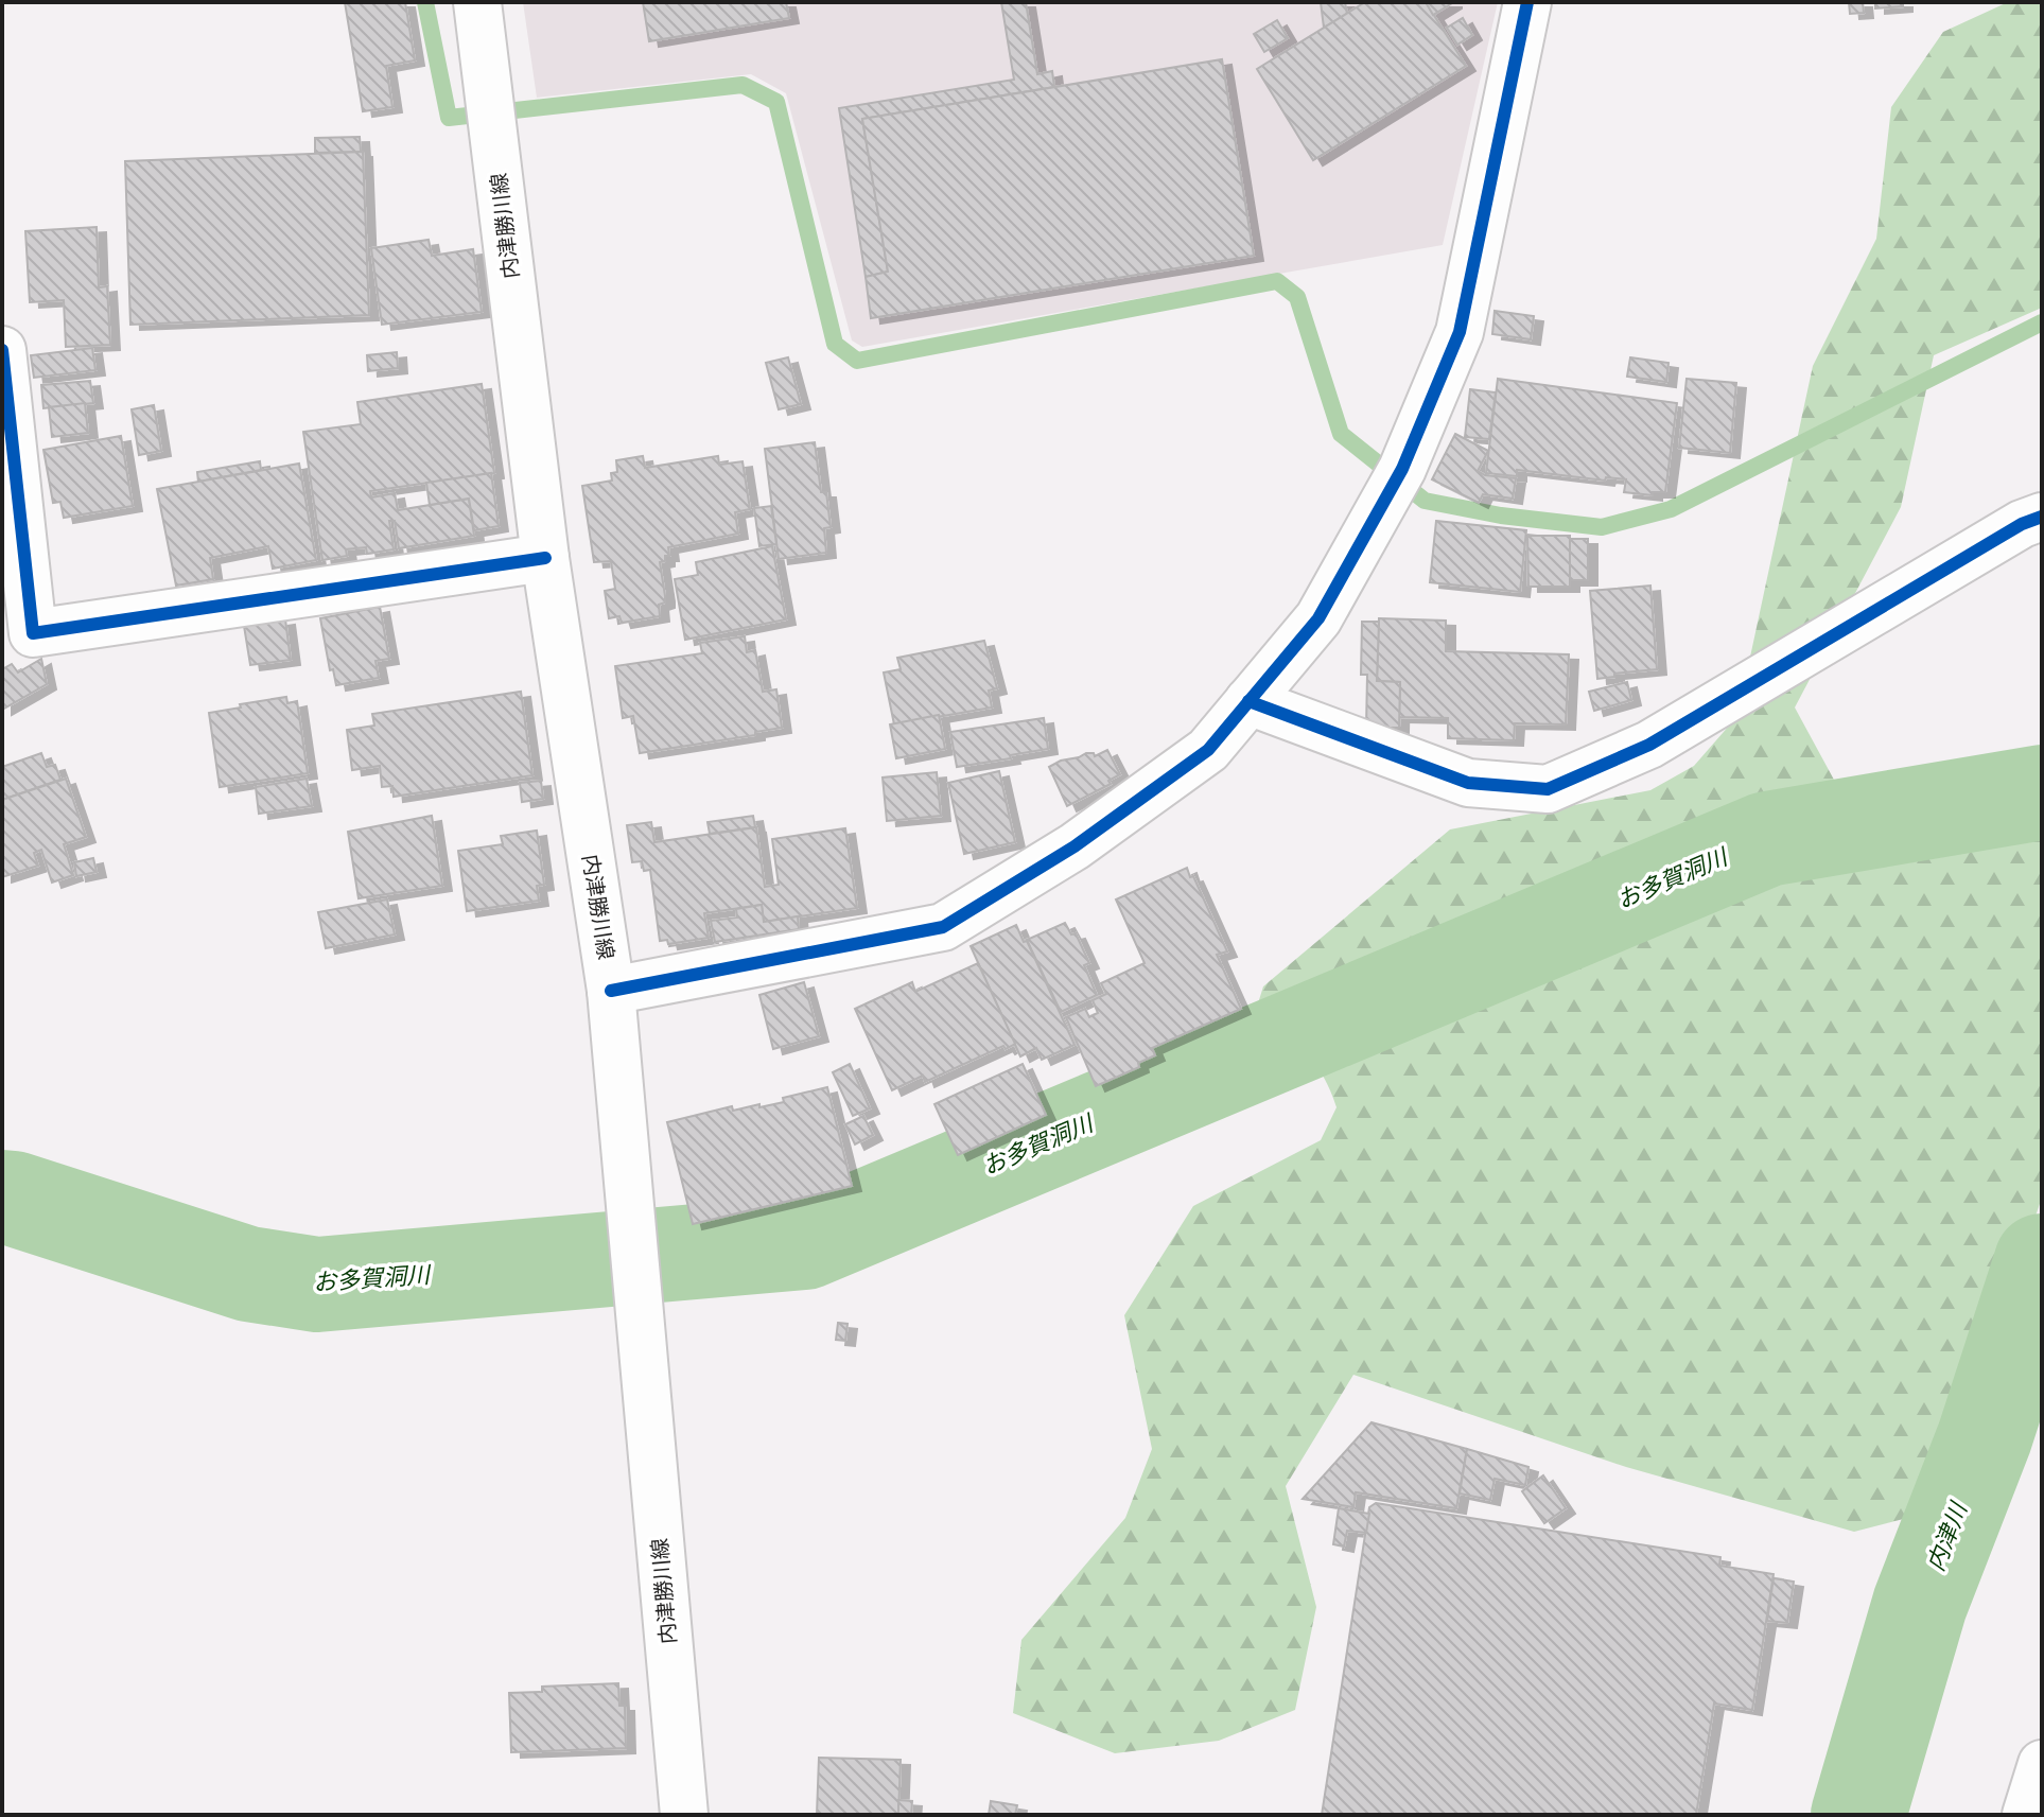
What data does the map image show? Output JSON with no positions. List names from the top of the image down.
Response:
{
  "streets": {
    "street": ["内津勝川線"]
  },
  "water": ["お多賀洞川", "内津川"]
}
